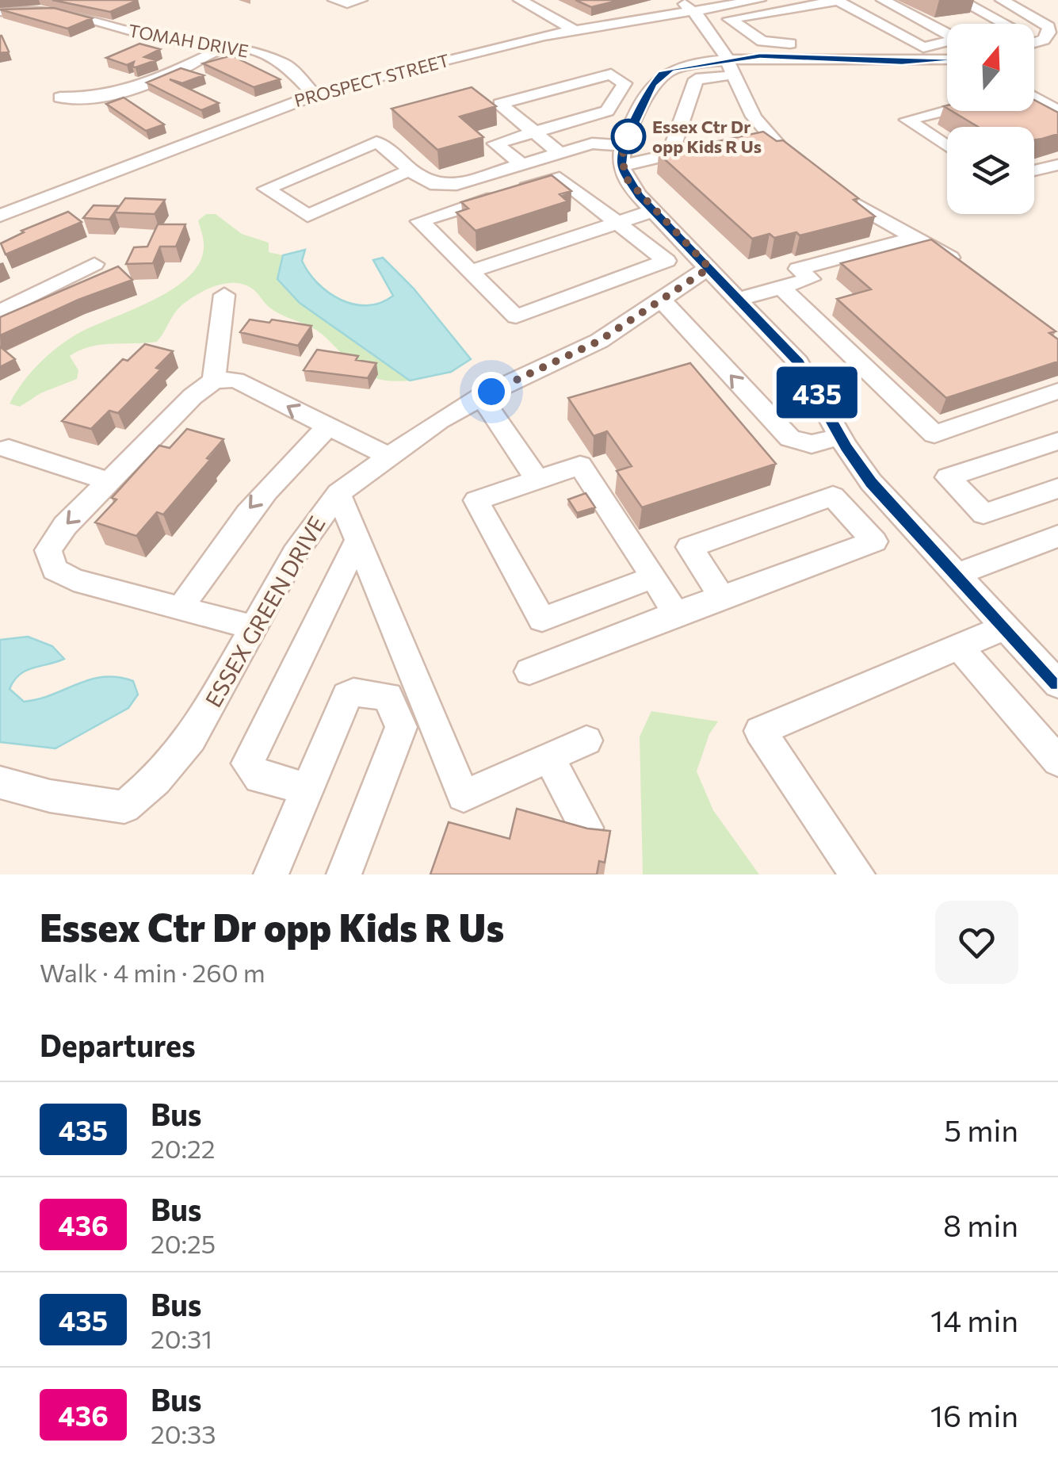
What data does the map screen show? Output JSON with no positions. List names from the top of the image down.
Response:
{
  "streets": {
    "street": ["TOMAH DRIVE", "PROSPECT STREET", "ESSEX GREEN DRIVE"]
  },
  "crossings": [
    ["TOMAH DRIVE", "PROSPECT STREET"]
  ],
  "places": ["Essex Ctr Dr opp Kids R Us"],
  "lines": ["bus line 435"],
  "north": "top",
  "page": {
    "on_map": "435",
    "heading": [
      ["Essex Ctr Dr opp Kids R Us", "Walk · 4 min · 260 m"],
      "Departures"
    ],
    "list": [
      {
        "mark": "435",
        "name": "Bus",
        "note": "20:22",
        "value": "5 min"
      },
      {
        "mark": "436",
        "name": "Bus",
        "note": "20:25",
        "value": "8 min"
      },
      {
        "mark": "435",
        "name": "Bus",
        "note": "20:31",
        "value": "14 min"
      },
      {
        "mark": "436",
        "name": "Bus",
        "note": "20:33",
        "value": "16 min"
      }
    ]
  }
}
